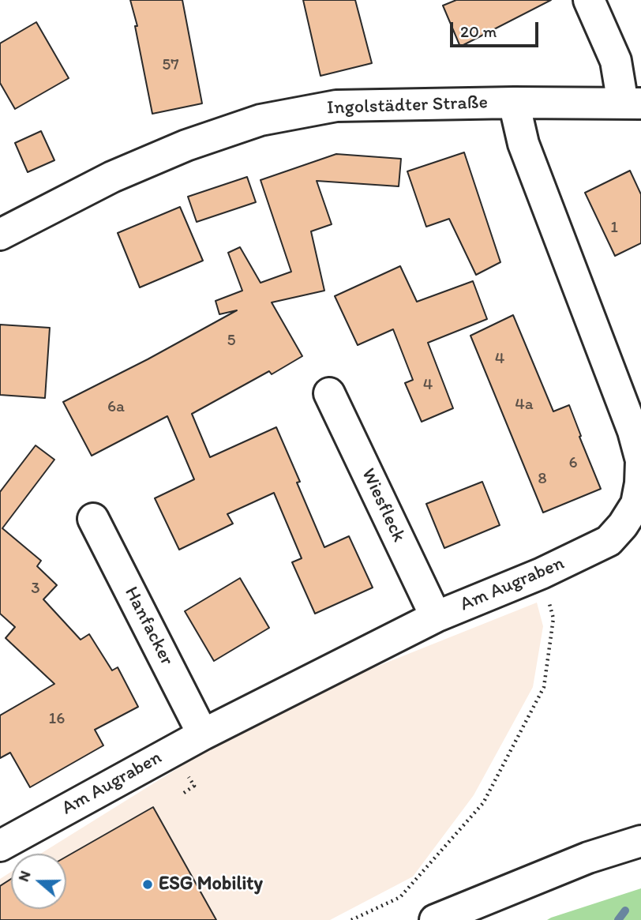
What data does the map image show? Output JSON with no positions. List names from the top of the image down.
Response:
{
  "streets": {
    "street": [
      "Ingolstädter Straße",
      "Wiesfleck",
      "Am Augraben",
      "Hanfacker"
    ]
  },
  "crossings": [
    ["Ingolstädter Straße", "Am Augraben"],
    ["Wiesfleck", "Am Augraben"],
    ["Am Augraben", "Hanfacker"]
  ],
  "places": ["ESG Mobility"],
  "house_numbers": [
    "57",
    "1",
    "5",
    "4",
    "4",
    "4a",
    "6a",
    "6",
    "8",
    "3",
    "16"
  ],
  "scale_bar": "20 m",
  "north": "left"
}
